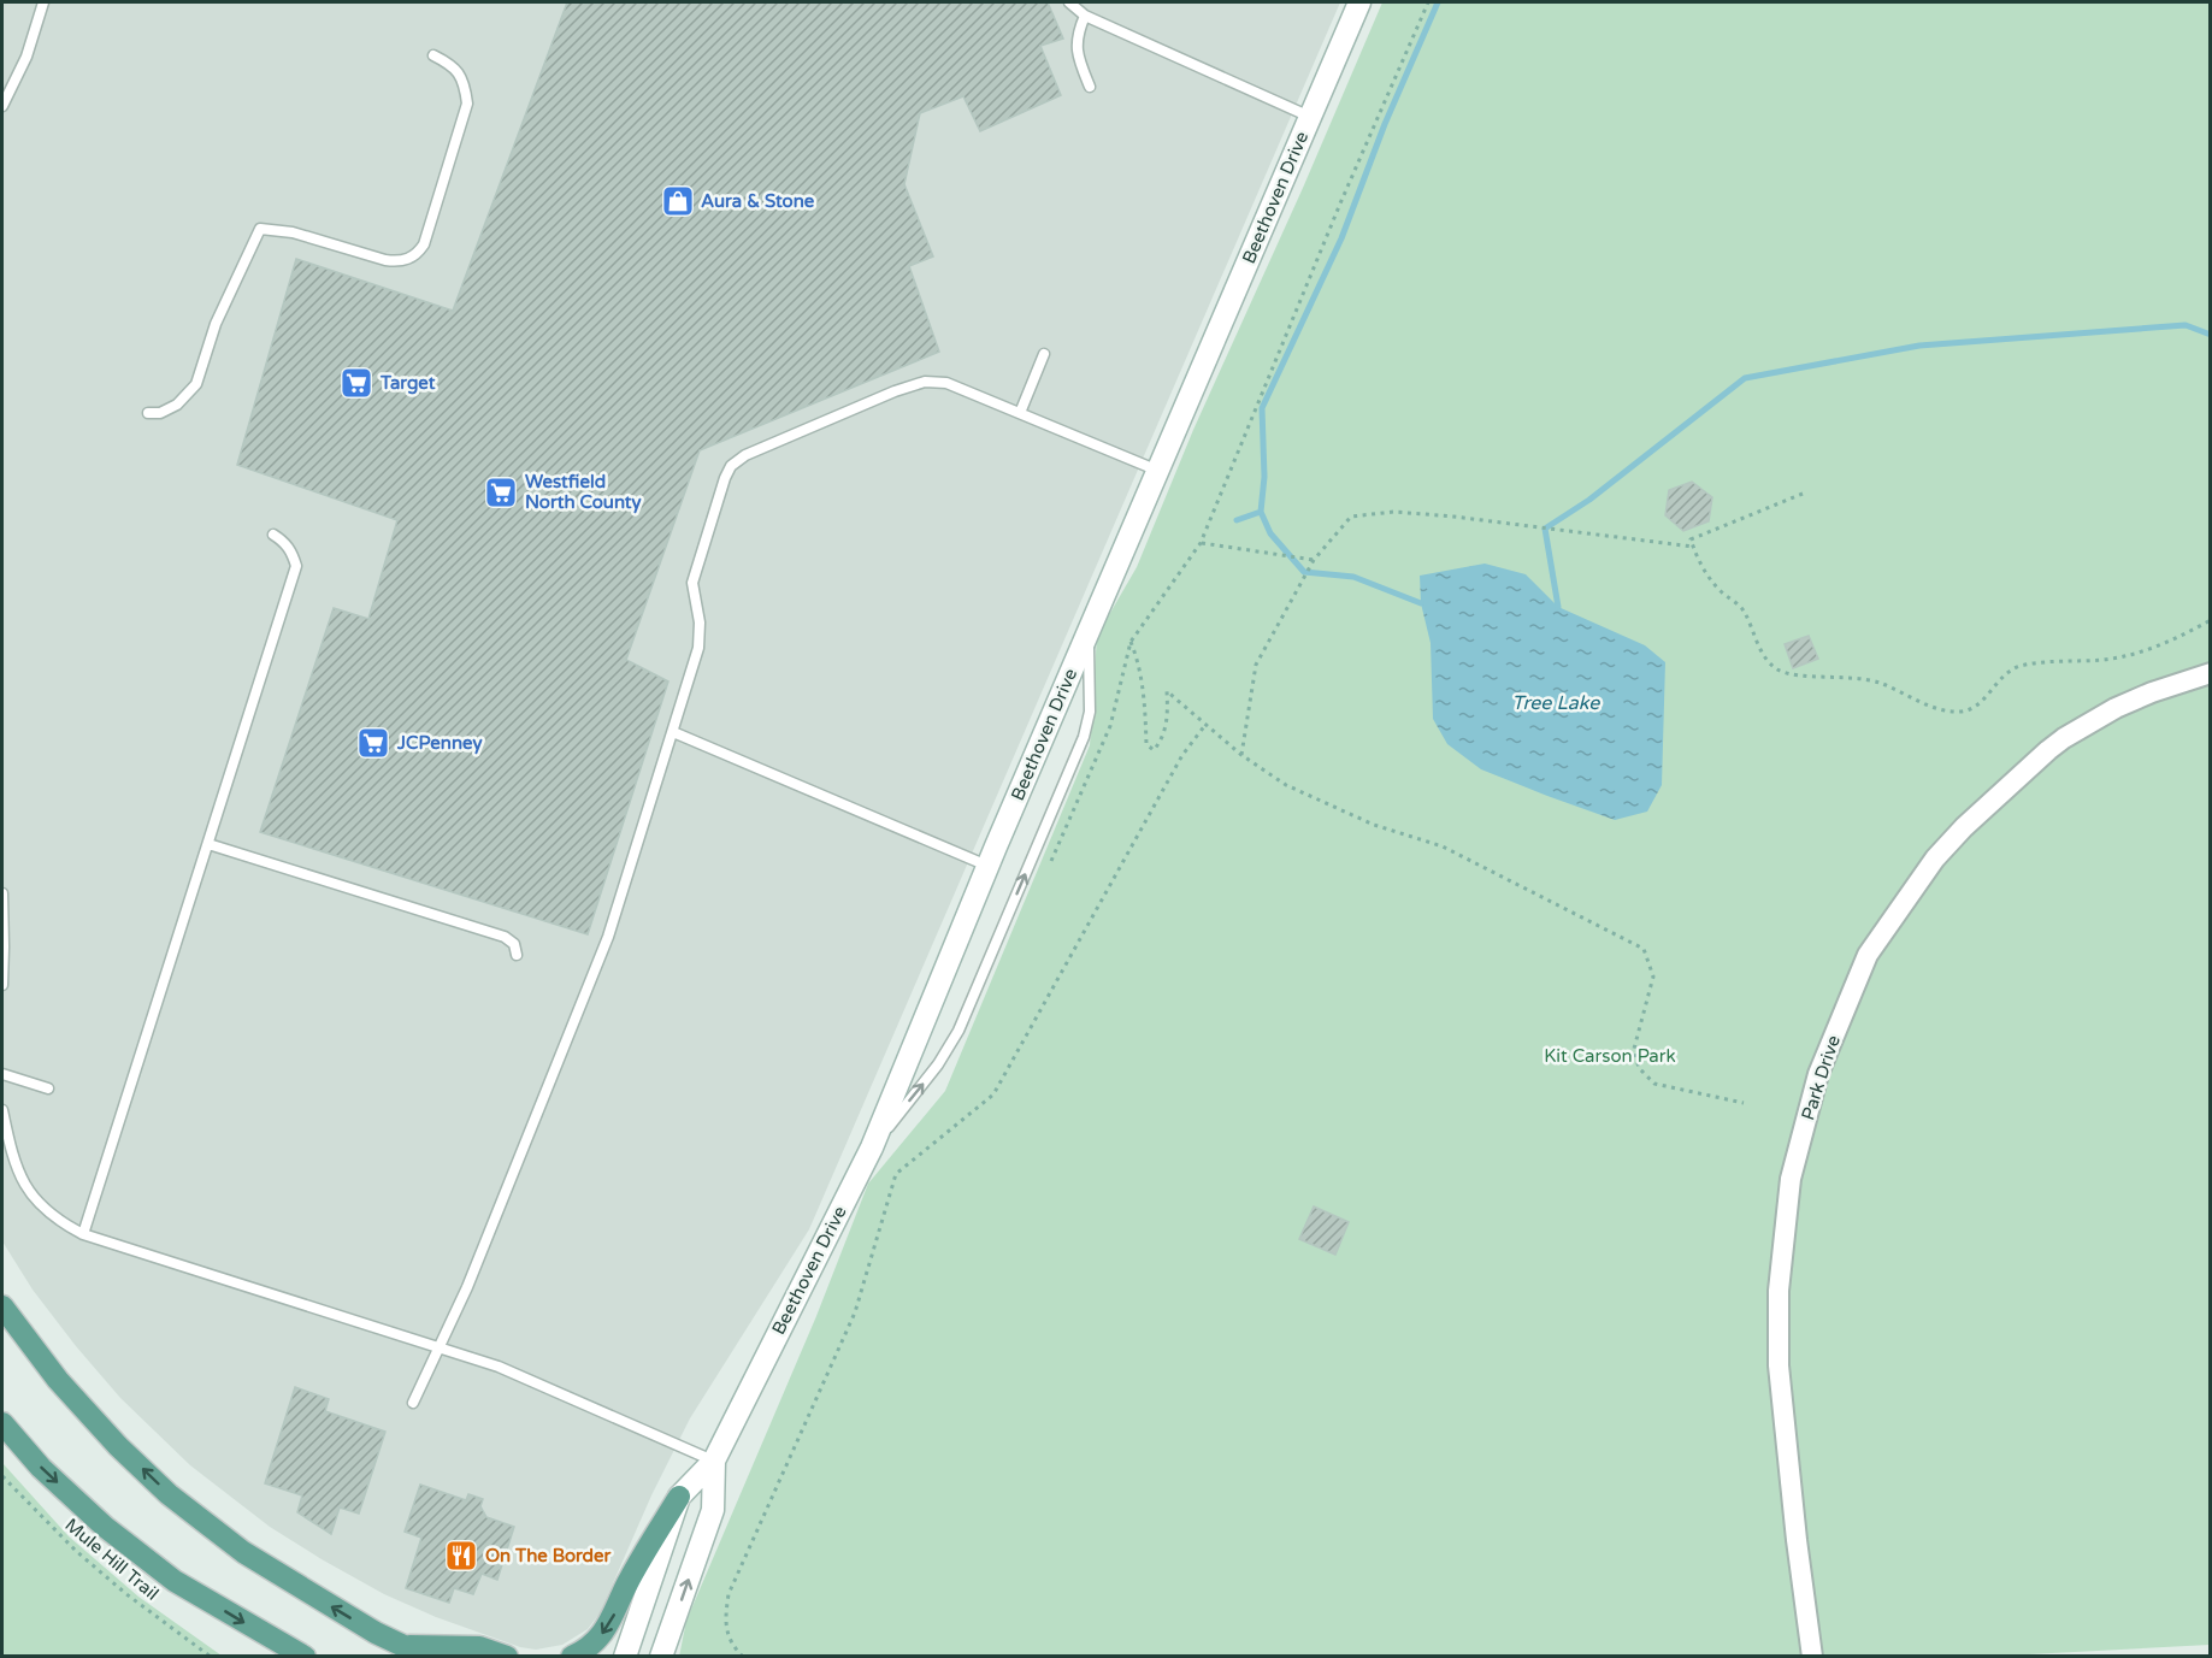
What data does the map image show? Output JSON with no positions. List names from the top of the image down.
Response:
{
  "streets": {
    "main road": ["Beethoven Drive"],
    "street": ["Park Drive"],
    "path": ["Mule Hill Trail"]
  },
  "water": ["Tree Lake"],
  "parks": ["Kit Carson Park"],
  "places": {
    "shop": ["Aura & Stone"],
    "supermarket": ["Target", "Westfield North County", "JCPenney"],
    "restaurant": ["On The Border"]
  }
}
